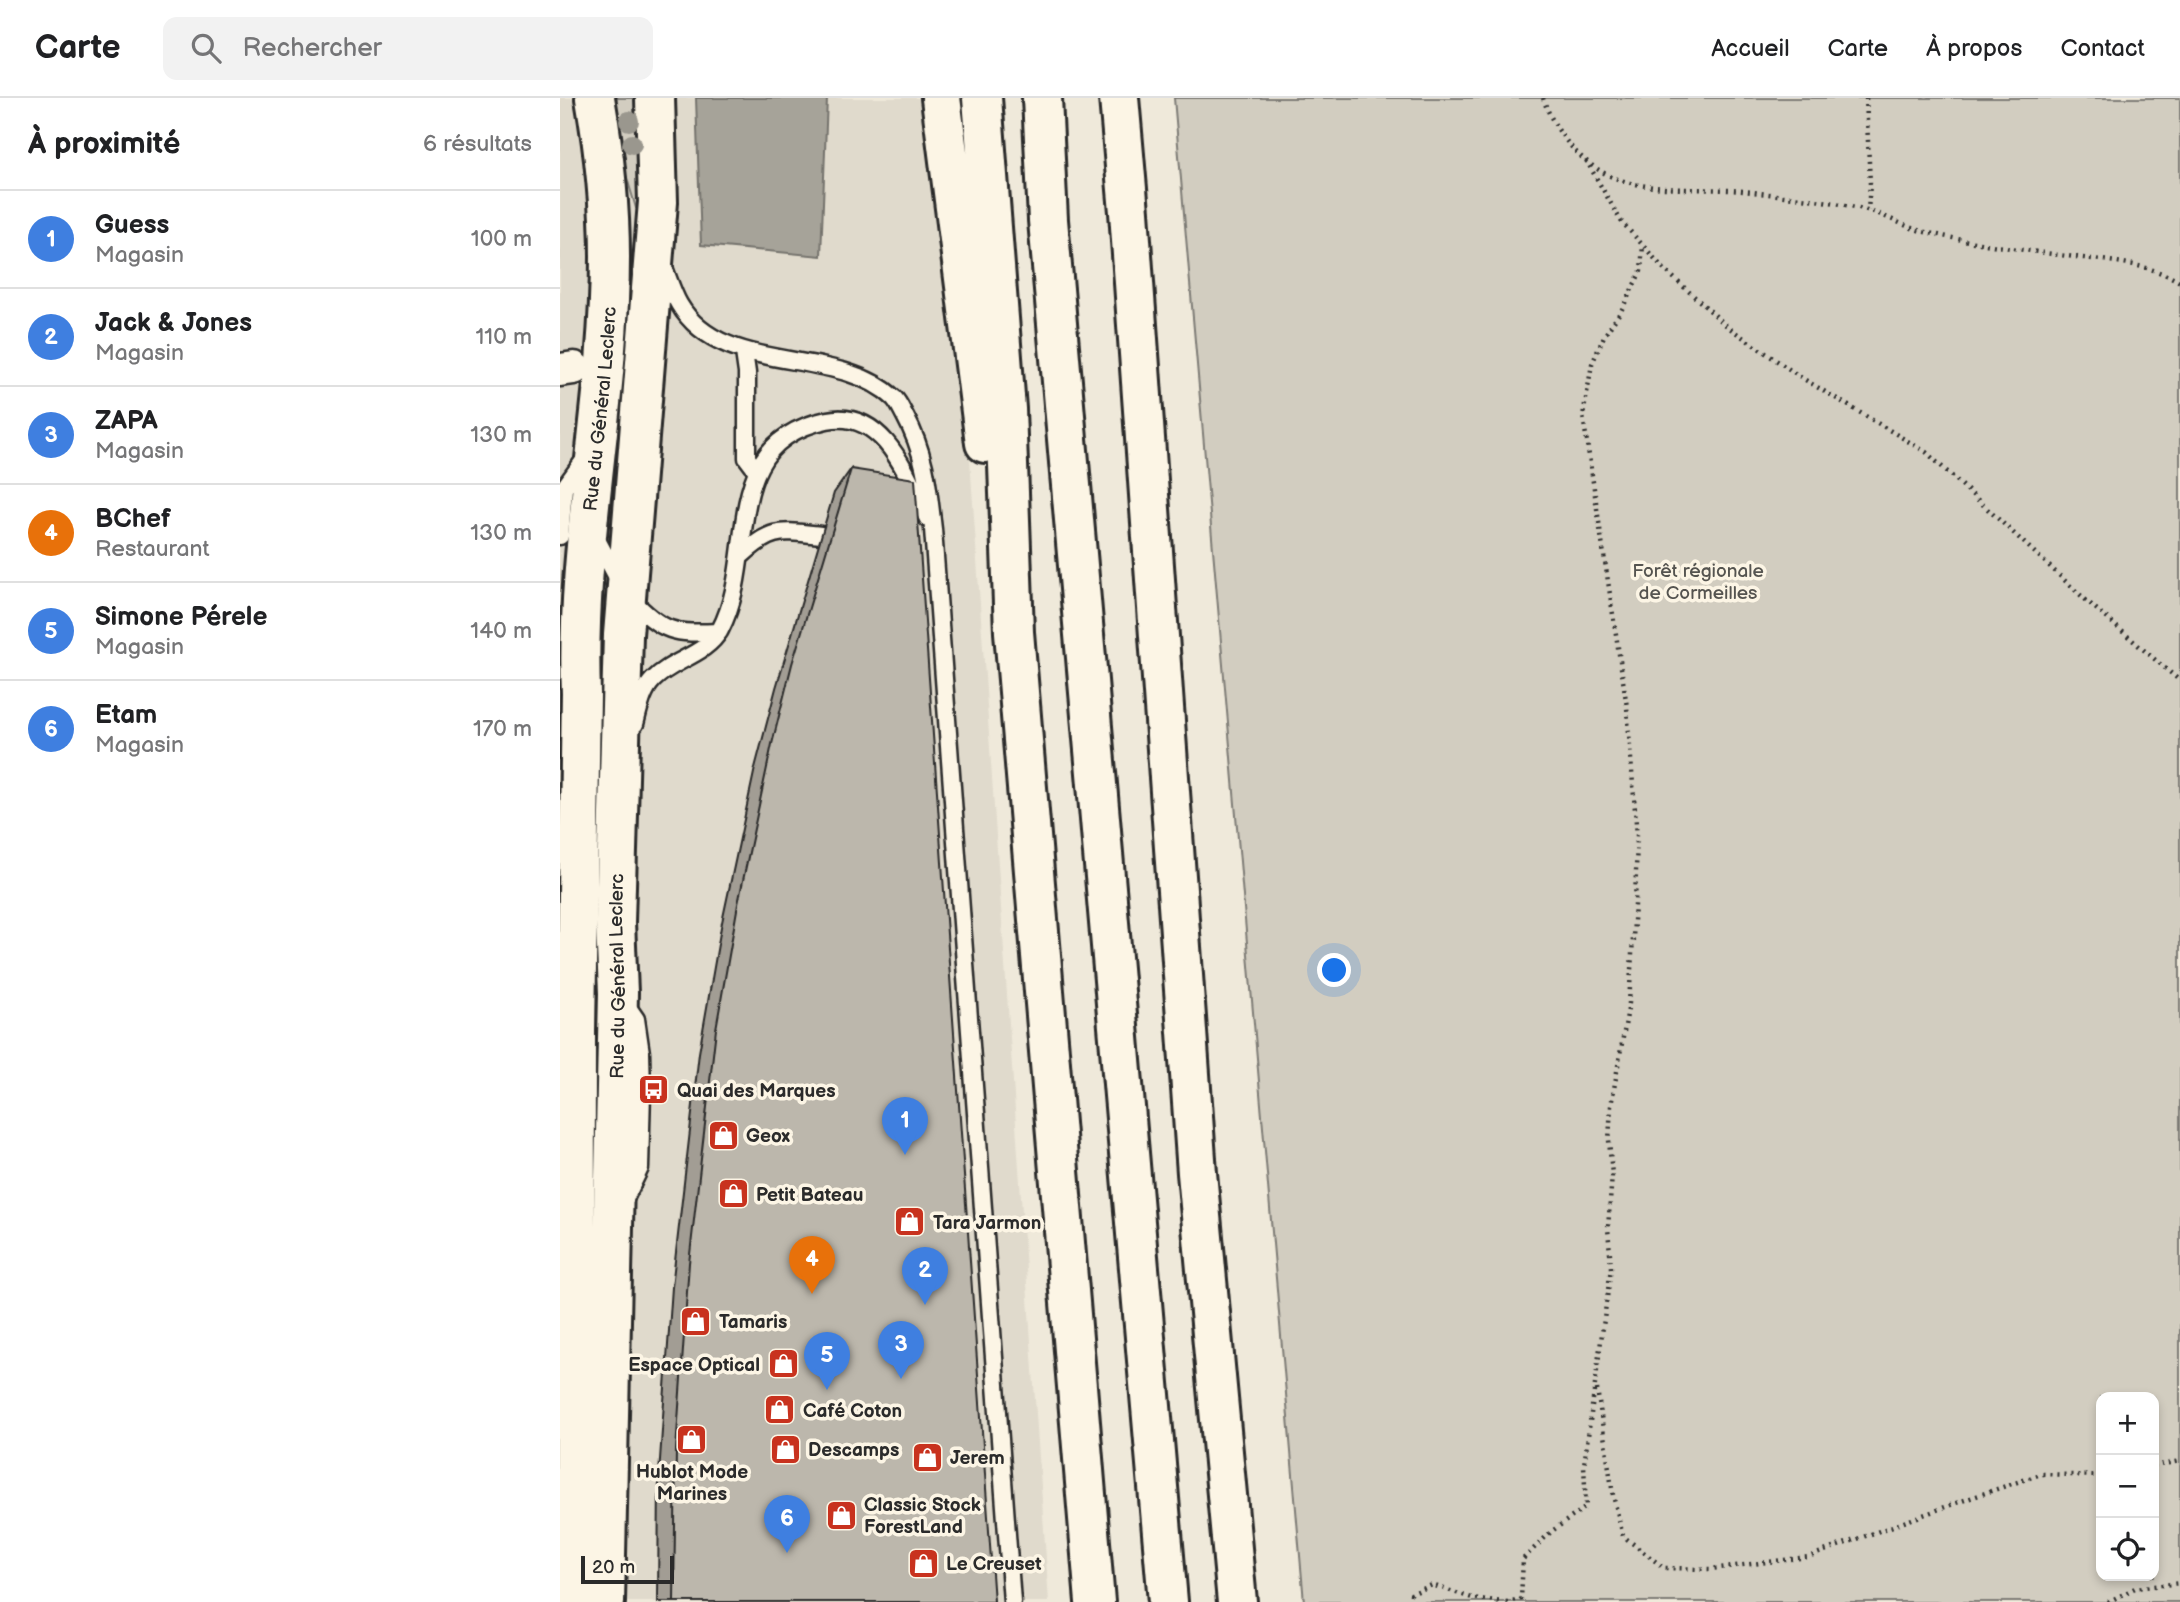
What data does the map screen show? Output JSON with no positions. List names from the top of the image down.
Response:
{
  "streets": {
    "main road": ["Rue du Général Leclerc"]
  },
  "parks": ["Forêt régionale de Cormeilles"],
  "places": {
    "bus stop": ["Quai des Marques"],
    "shop": [
      "Geox",
      "Petit Bateau",
      "Tara Jarmon",
      "Tamaris",
      "Espace Optical",
      "Café Coton",
      "Hublot Mode Marines",
      "Descamps",
      "Jerem",
      "Classic Stock ForestLand",
      "Le Creuset"
    ]
  },
  "scale_bar": "20 m",
  "page": {
    "header": "Carte",
    "search": "Rechercher",
    "nav": [
      "Accueil",
      "Carte",
      "À propos",
      "Contact"
    ],
    "heading": ["À proximité", "6 résultats"],
    "list": [
      {
        "mark": "1",
        "name": "Guess",
        "note": "Magasin",
        "value": "100 m"
      },
      {
        "mark": "2",
        "name": "Jack & Jones",
        "note": "Magasin",
        "value": "110 m"
      },
      {
        "mark": "3",
        "name": "ZAPA",
        "note": "Magasin",
        "value": "130 m"
      },
      {
        "mark": "4",
        "name": "BChef",
        "note": "Restaurant",
        "value": "130 m"
      },
      {
        "mark": "5",
        "name": "Simone Pérele",
        "note": "Magasin",
        "value": "140 m"
      },
      {
        "mark": "6",
        "name": "Etam",
        "note": "Magasin",
        "value": "170 m"
      }
    ],
    "pins": [
      "1",
      "4",
      "2",
      "3",
      "5",
      "6"
    ],
    "map_buttons": ["+", "−"],
    "scale": "20 m"
  }
}
